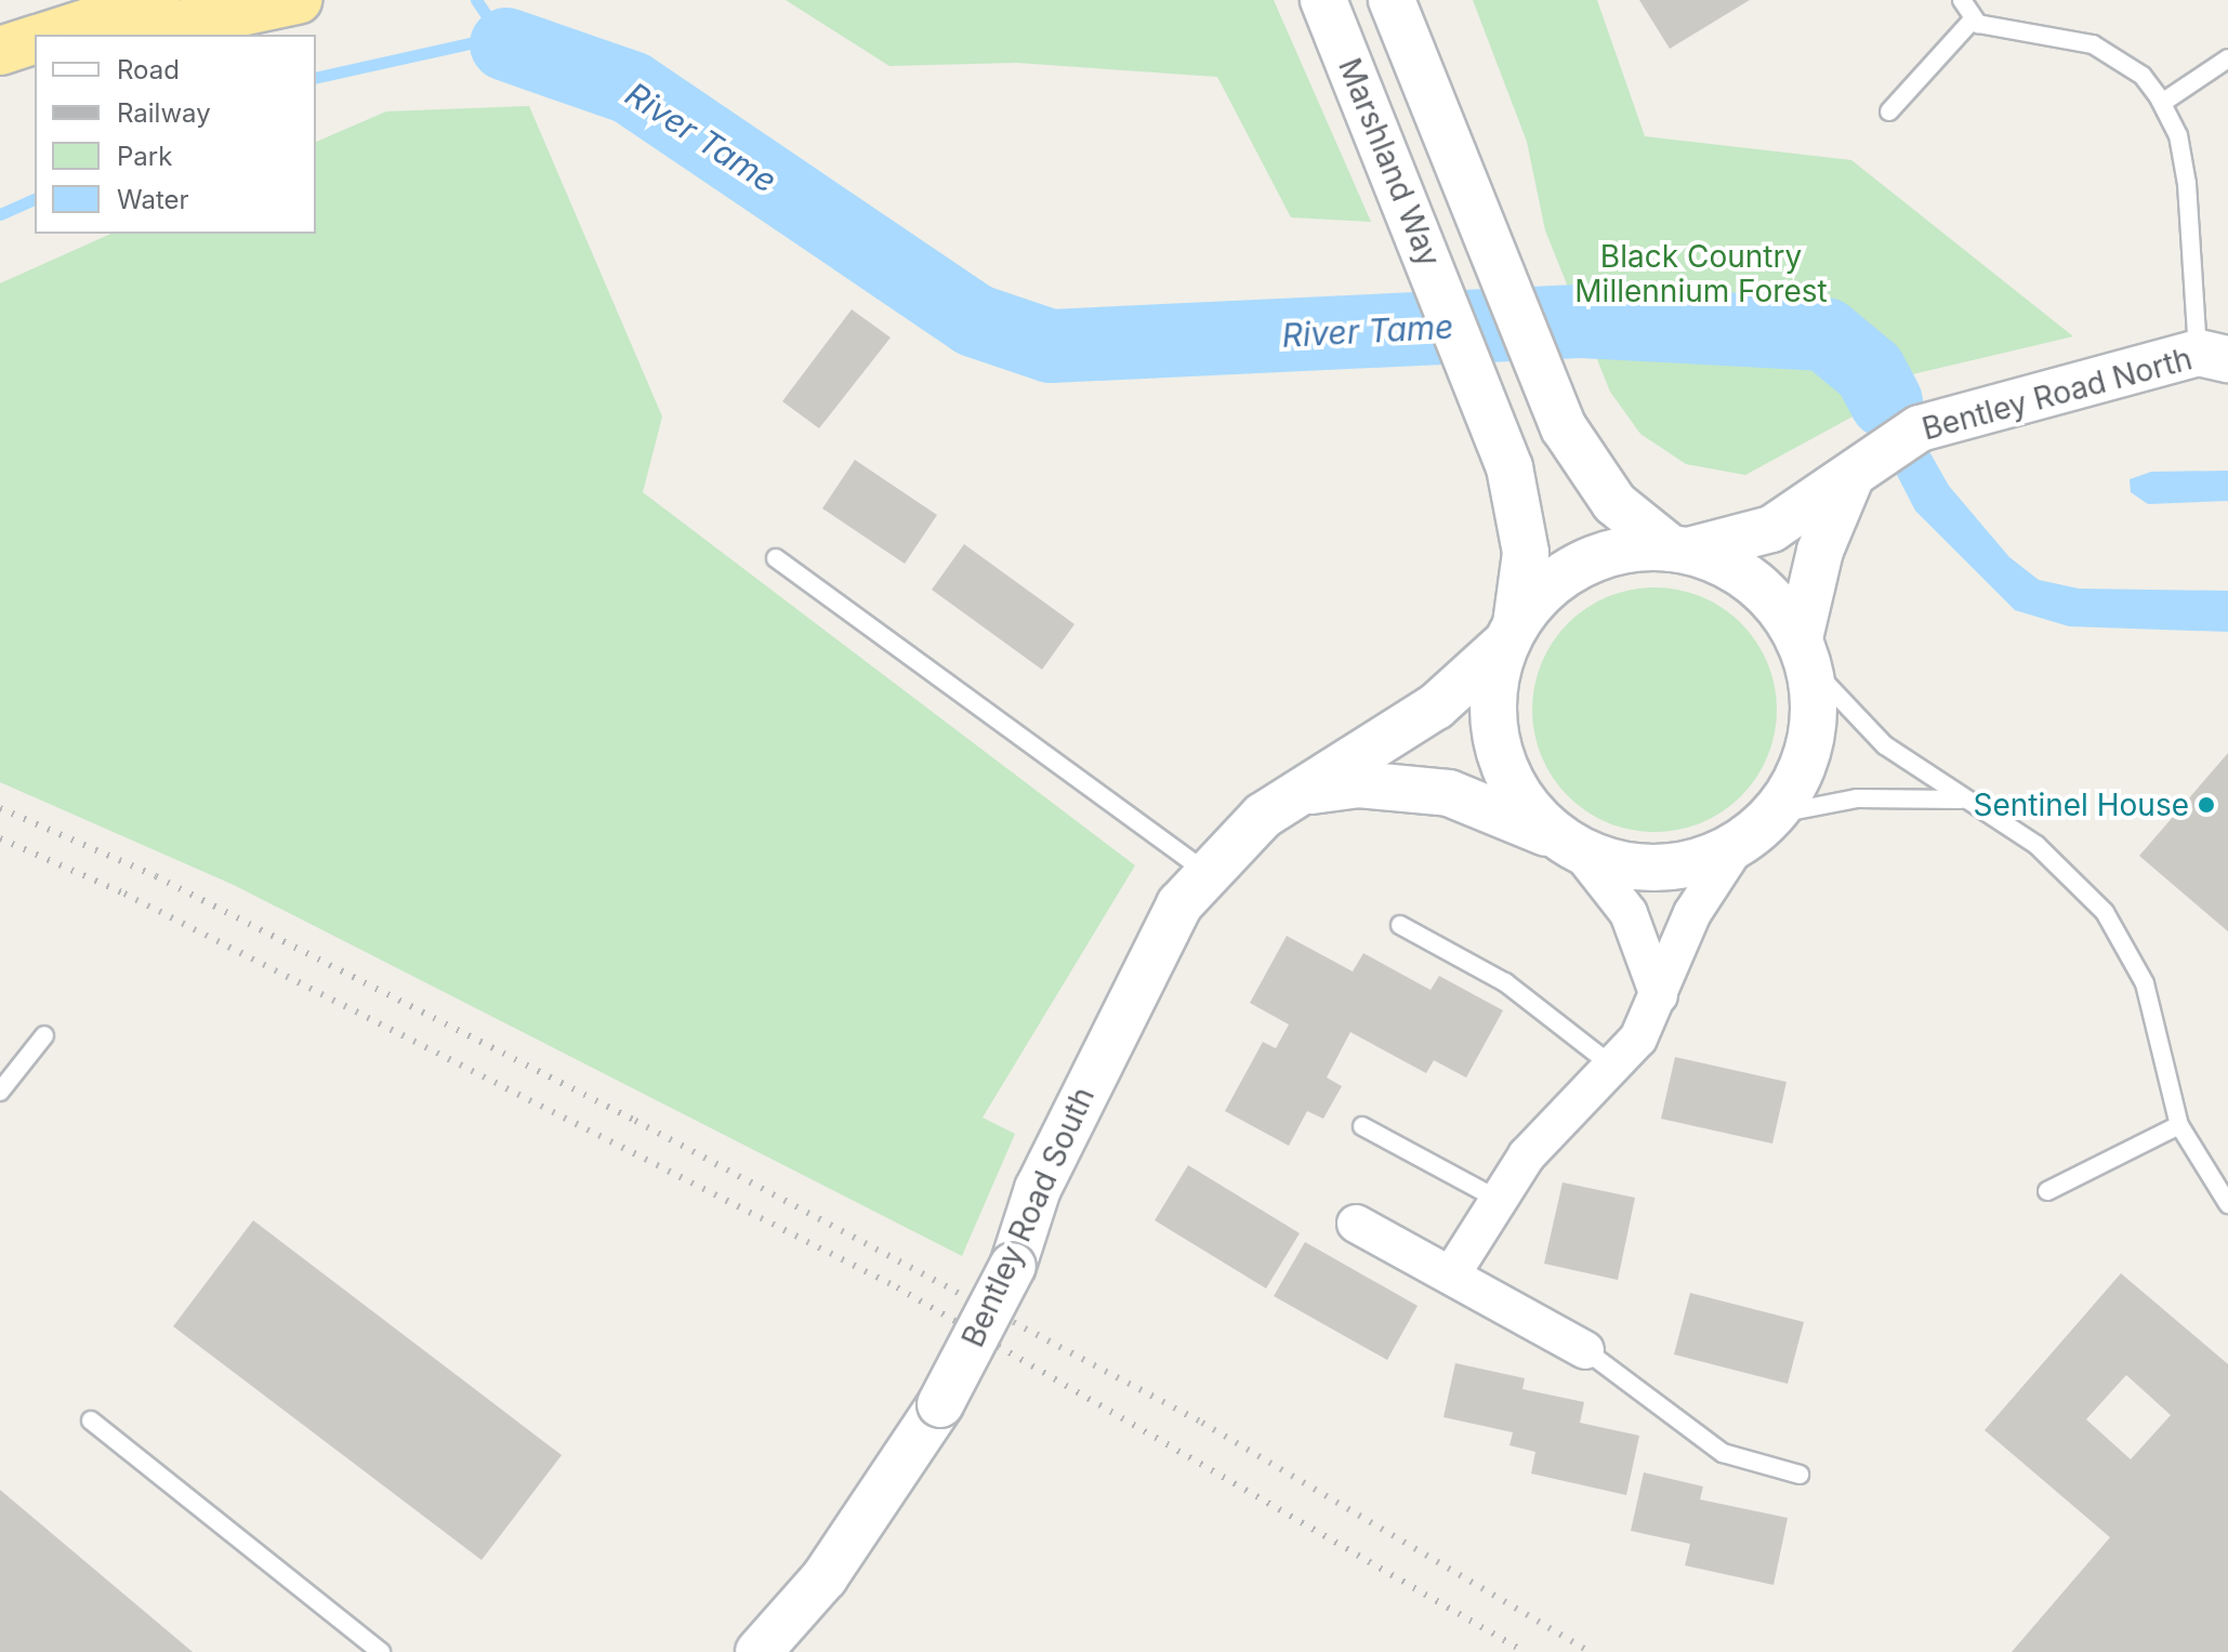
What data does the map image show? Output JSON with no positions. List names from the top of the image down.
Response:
{
  "streets": {
    "street": ["Marshland Way", "Bentley Road North", "Bentley Road South"]
  },
  "crossings": [
    ["Marshland Way", "Bentley Road North"],
    ["Marshland Way", "Bentley Road South"],
    ["Bentley Road North", "Bentley Road South"]
  ],
  "water": ["River Tame"],
  "parks": ["Black Country Millennium Forest"],
  "places": ["Sentinel House"],
  "legend": [
    "Road",
    "Railway",
    "Park",
    "Water"
  ]
}
